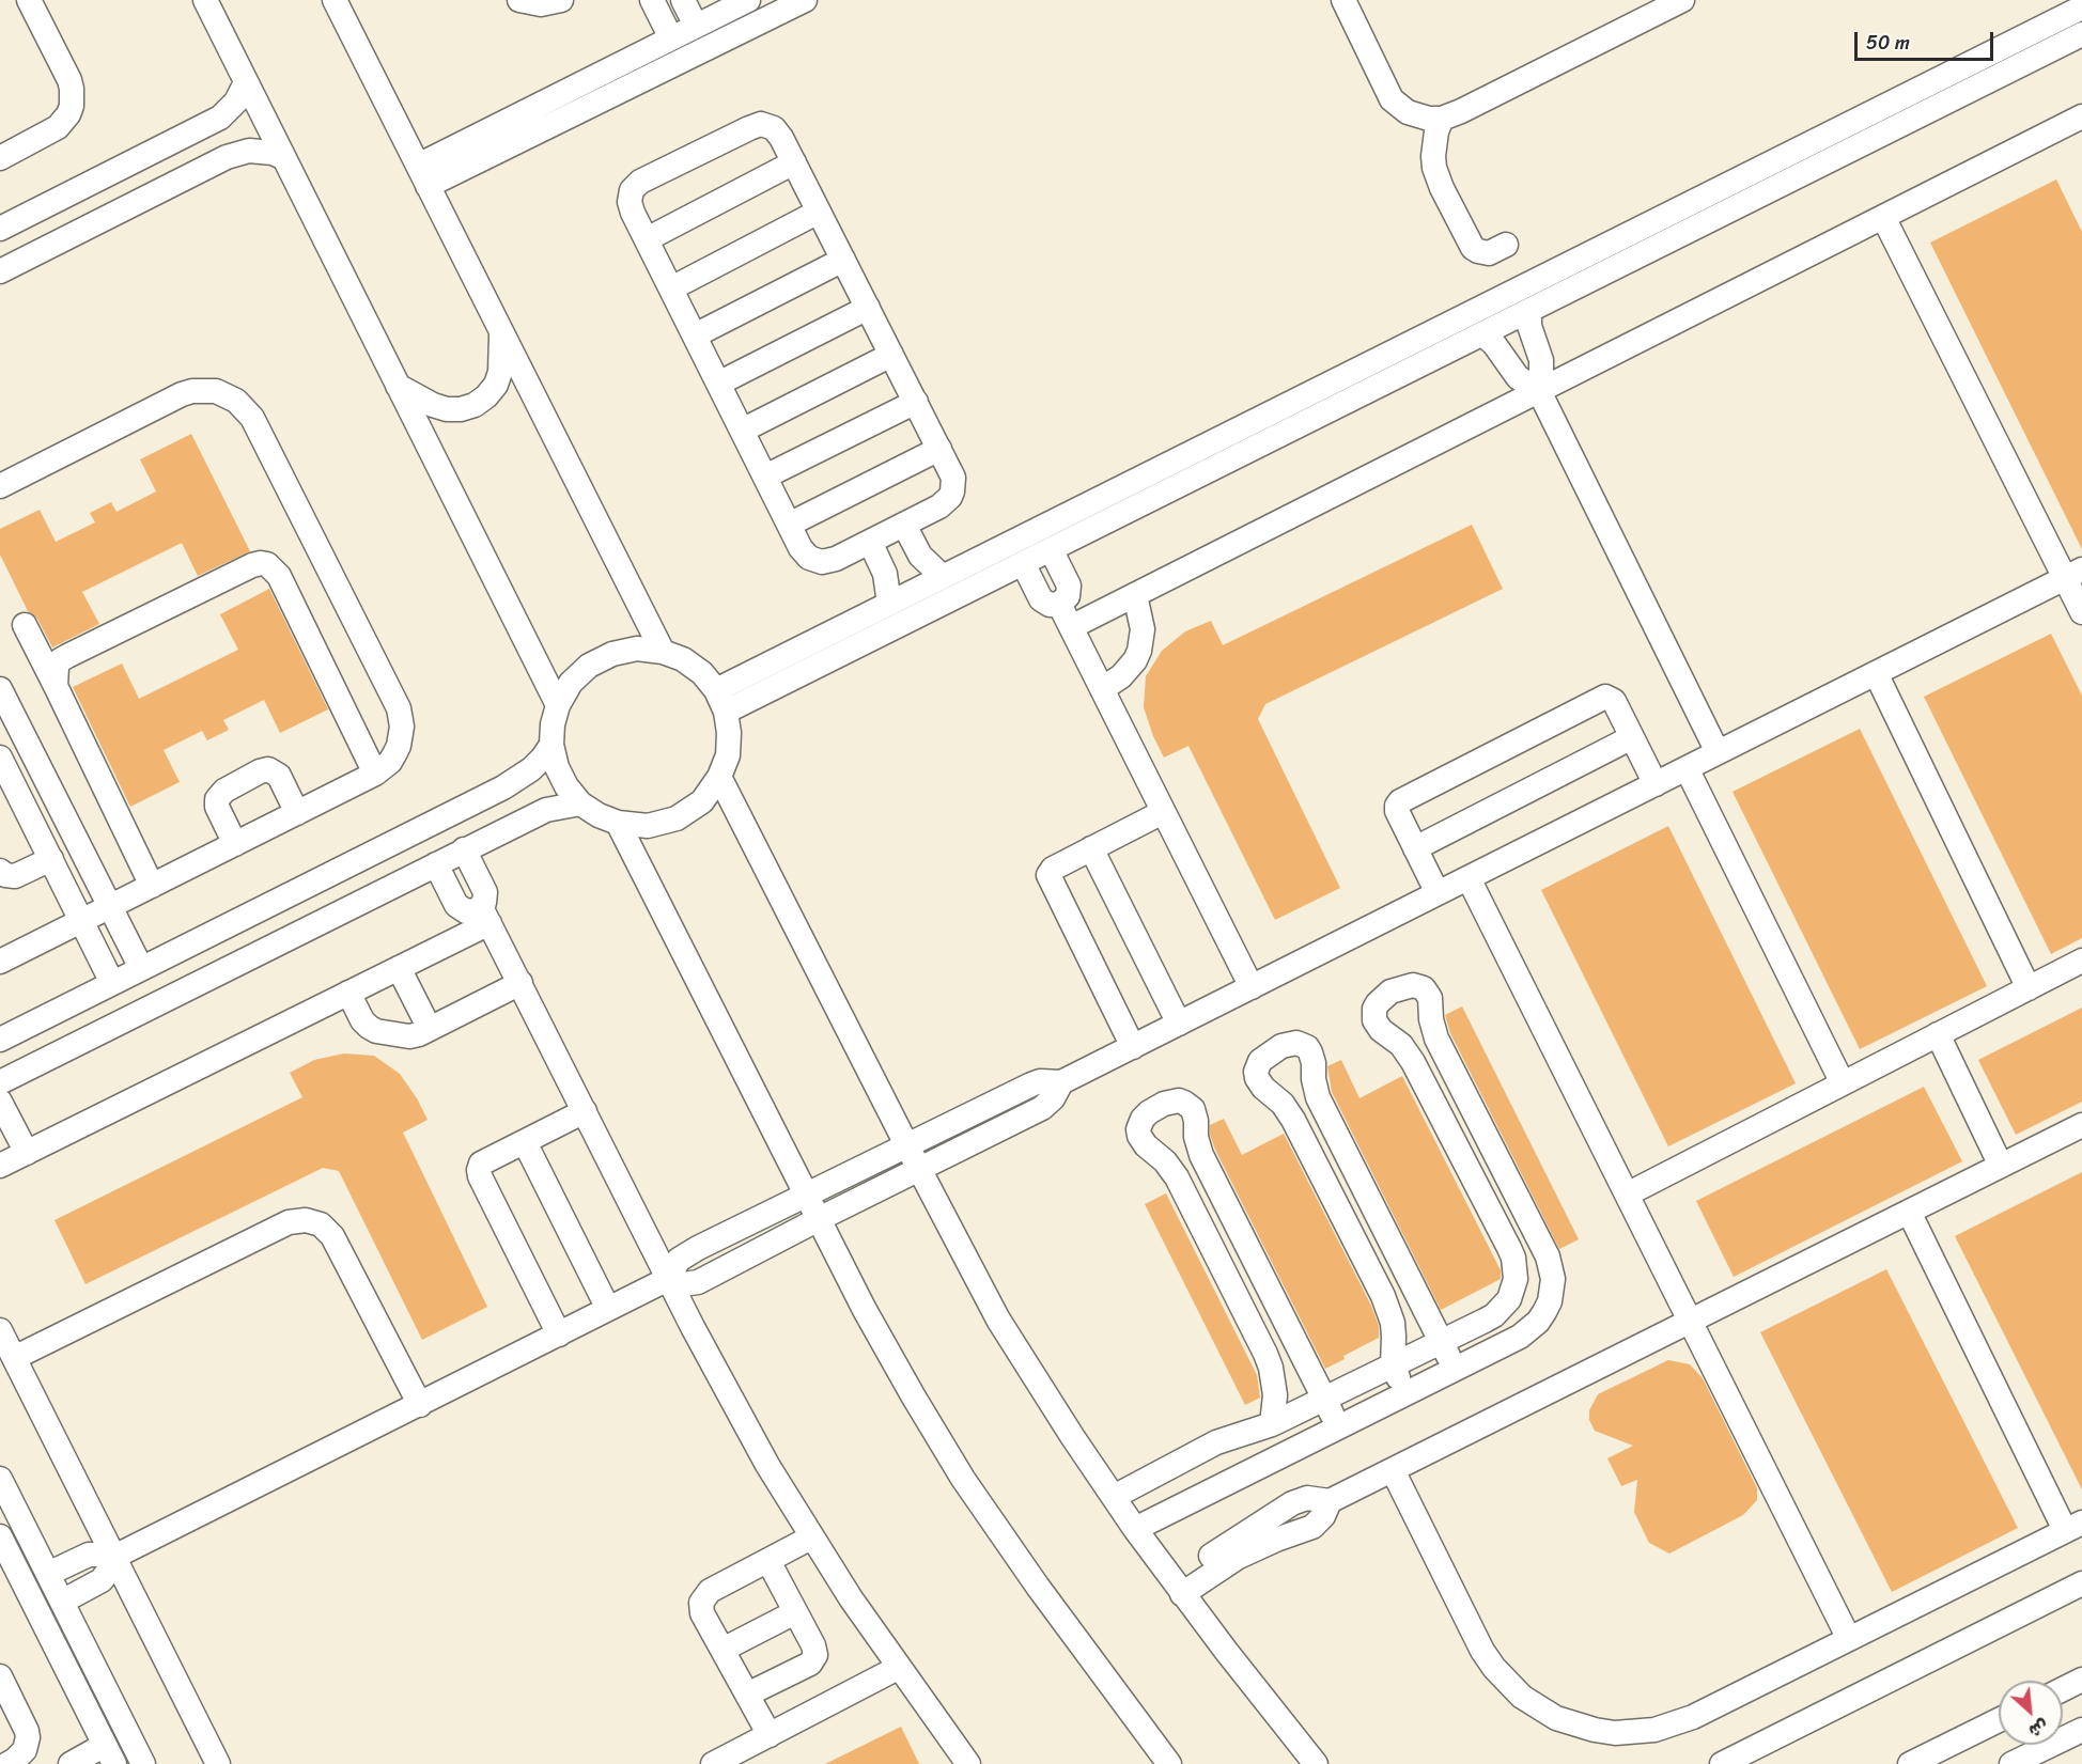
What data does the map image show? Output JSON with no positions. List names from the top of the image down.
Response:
{
  "scale_bar": "50 m",
  "north": "bottom right"
}
